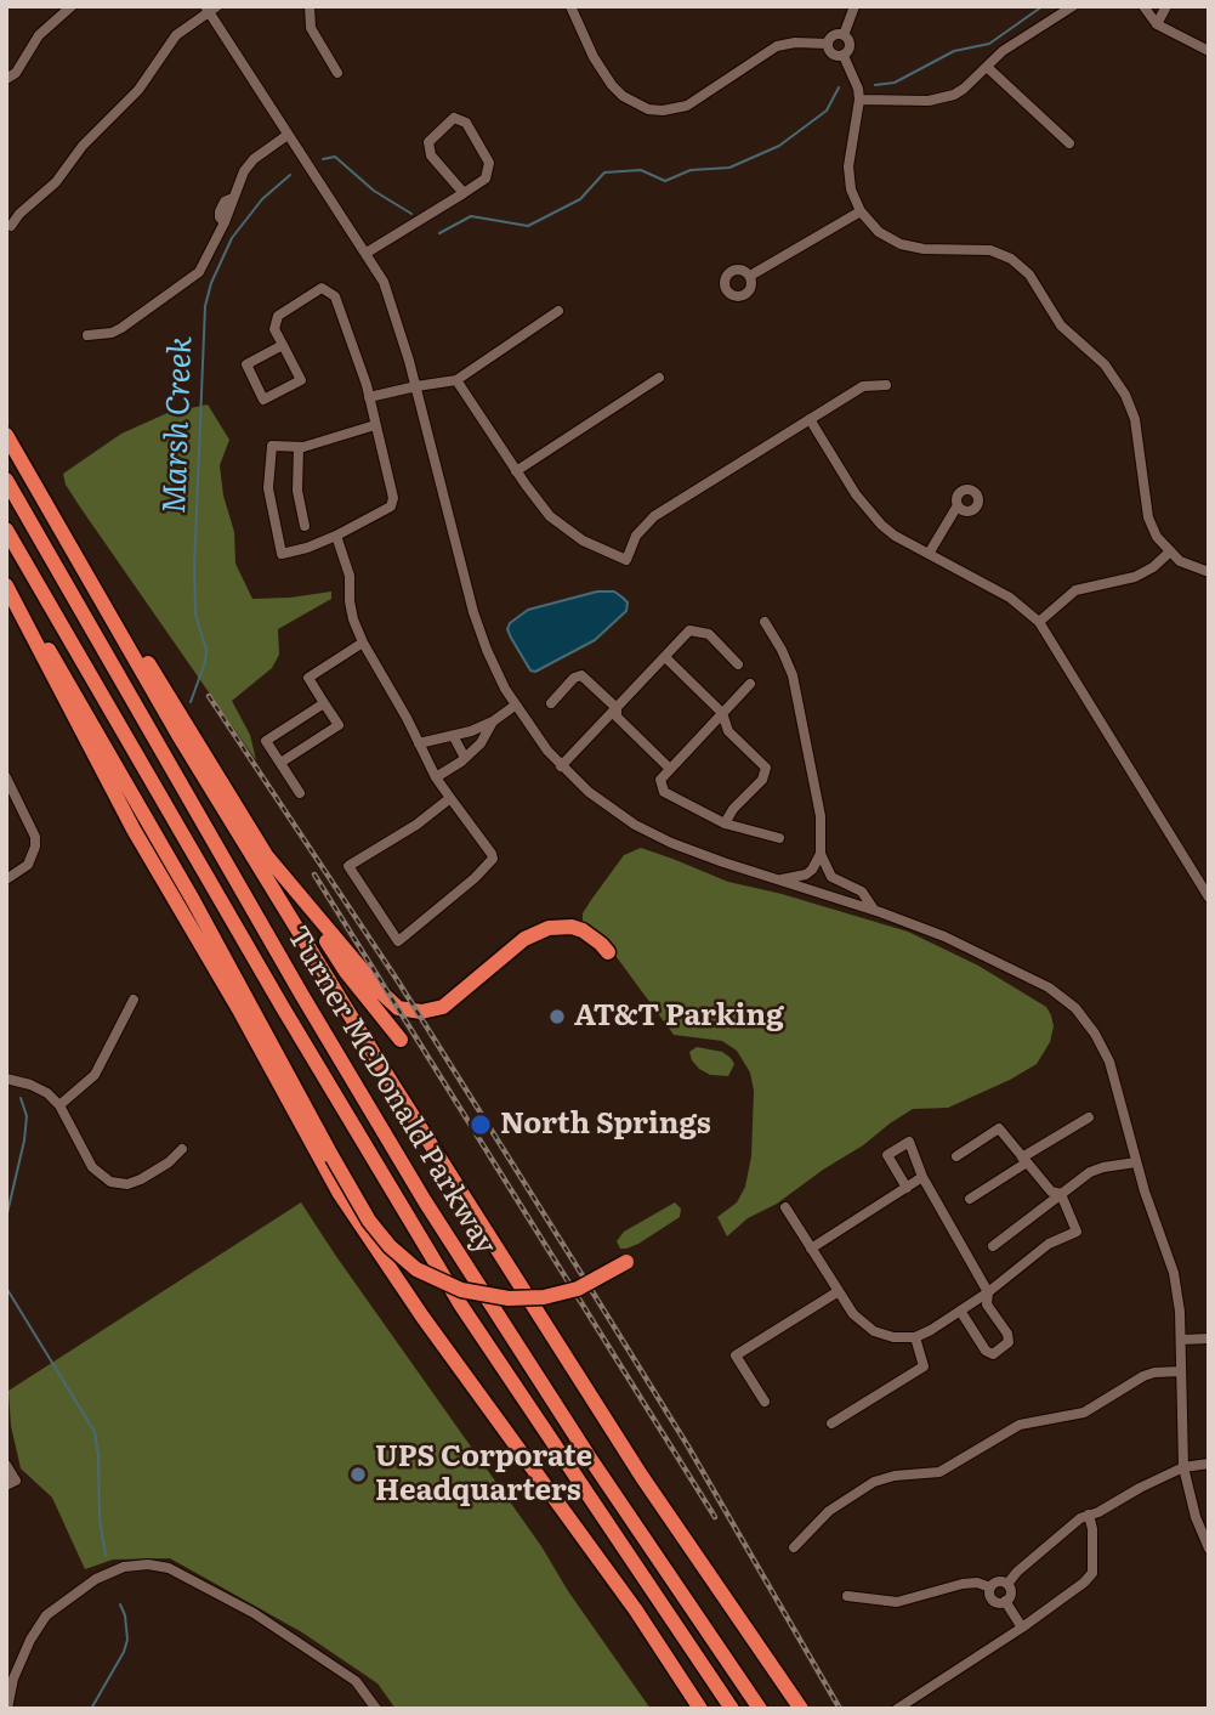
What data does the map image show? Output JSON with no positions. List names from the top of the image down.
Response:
{
  "streets": {
    "highway": ["Turner McDonald Parkway"]
  },
  "water": ["Marsh Creek"],
  "places": ["AT&T Parking", "North Springs", "UPS Corporate Headquarters"]
}
